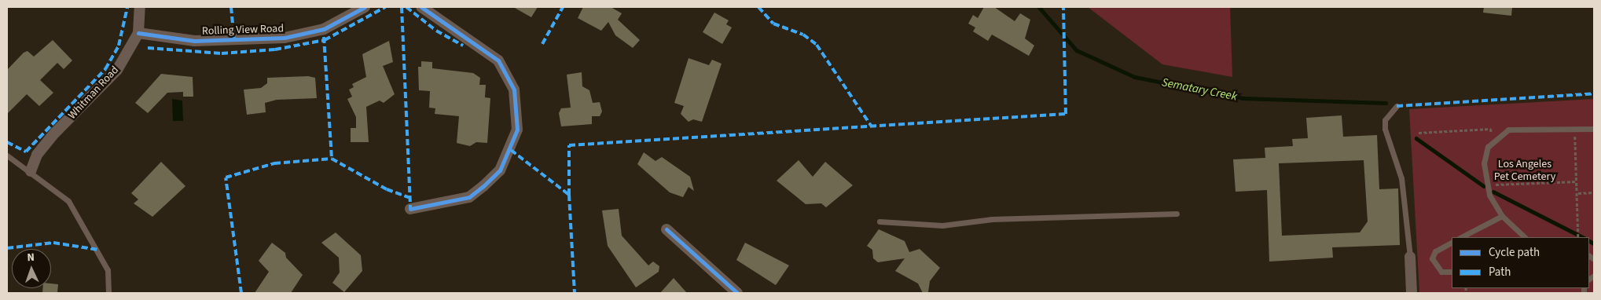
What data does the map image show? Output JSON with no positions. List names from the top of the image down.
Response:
{
  "streets": {
    "street": ["Rolling View Road", "Whitman Road"]
  },
  "crossings": [
    ["Rolling View Road", "Whitman Road"]
  ],
  "water": ["Sematary Creek"],
  "parks": ["Los Angeles Pet Cemetery"],
  "legend": ["Cycle path", "Path"],
  "north": "top"
}
